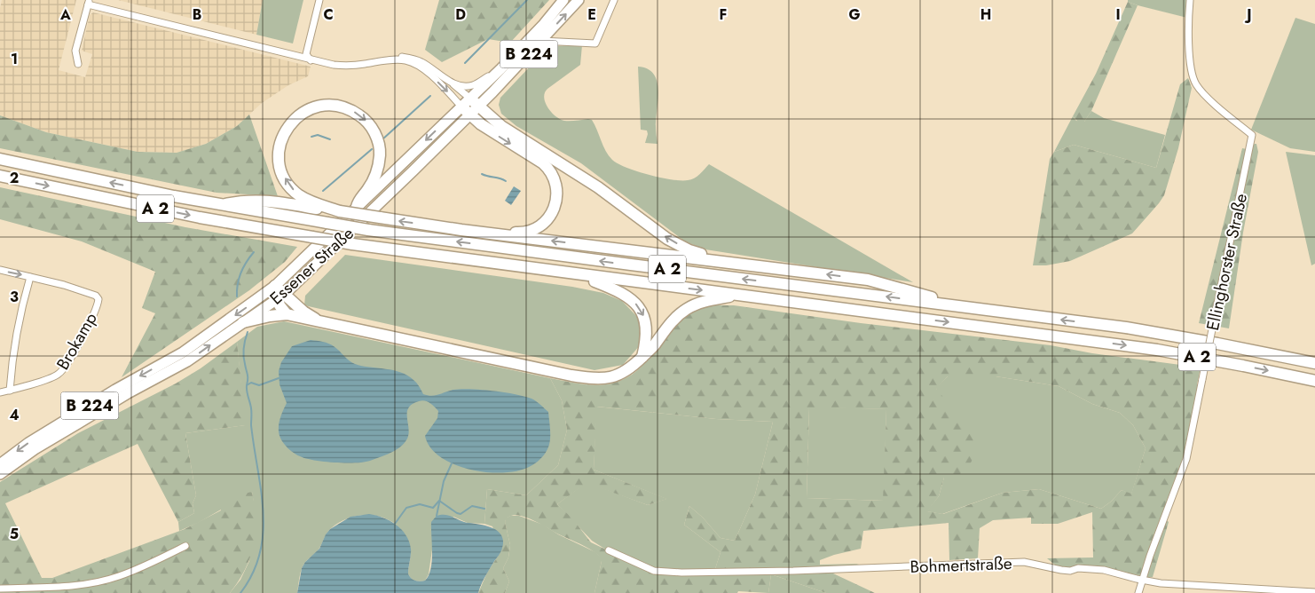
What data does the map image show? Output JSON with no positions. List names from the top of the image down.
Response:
{
  "streets": {
    "highway": ["A 2"],
    "main road": ["B 224", "Essener Straße"],
    "street": ["Ellinghorster Straße", "Brokamp", "Bohmertstraße"]
  },
  "crossings": [
    ["Ellinghorster Straße", "Bohmertstraße"]
  ],
  "grid": {
    "columns": [
      "A",
      "B",
      "C",
      "D",
      "E",
      "F",
      "G",
      "H",
      "I",
      "J"
    ],
    "rows": [
      "1",
      "2",
      "3",
      "4",
      "5"
    ]
  }
}
